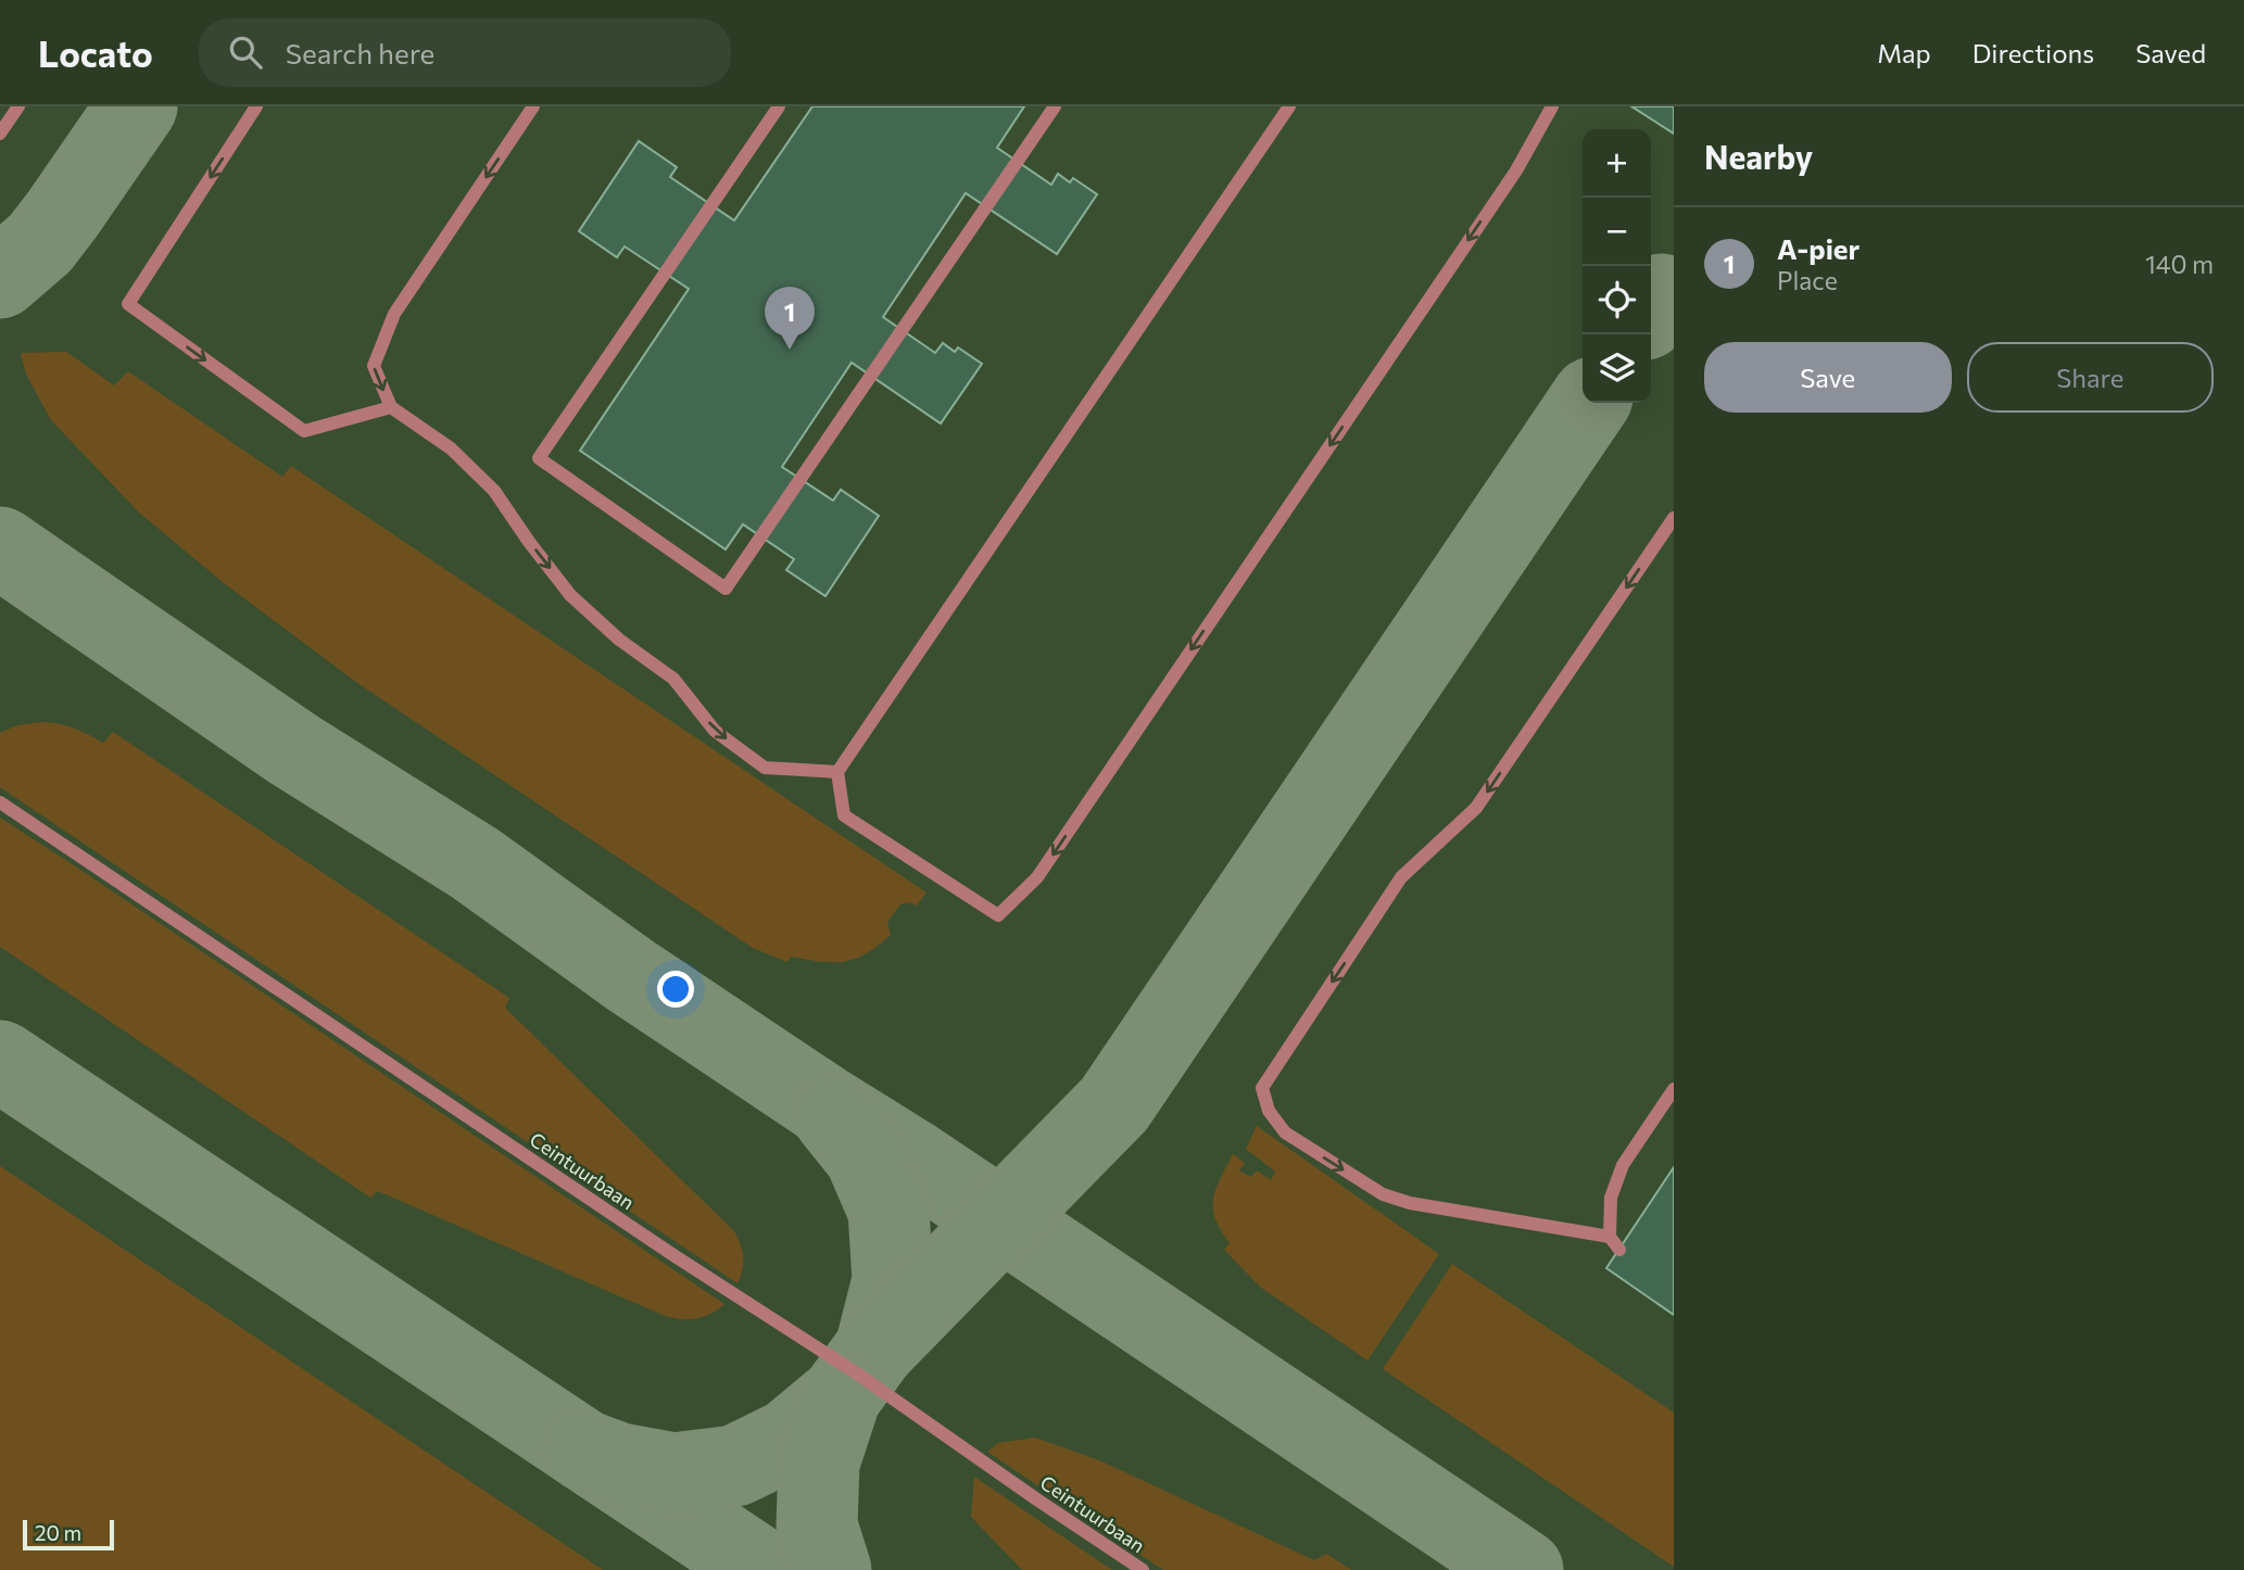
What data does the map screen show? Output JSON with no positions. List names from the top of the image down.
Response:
{
  "streets": {
    "lane": ["Ceintuurbaan"]
  },
  "scale_bar": "20 m",
  "page": {
    "header": "Locato",
    "search": "Search here",
    "nav": ["Map", "Directions", "Saved"],
    "heading": "Nearby",
    "map_buttons": ["+", "−"],
    "list": [
      {
        "mark": "1",
        "name": "A-pier",
        "note": "Place",
        "value": "140 m"
      }
    ],
    "pins": "1",
    "buttons": ["Save", "Share"],
    "scale": "20 m"
  }
}
